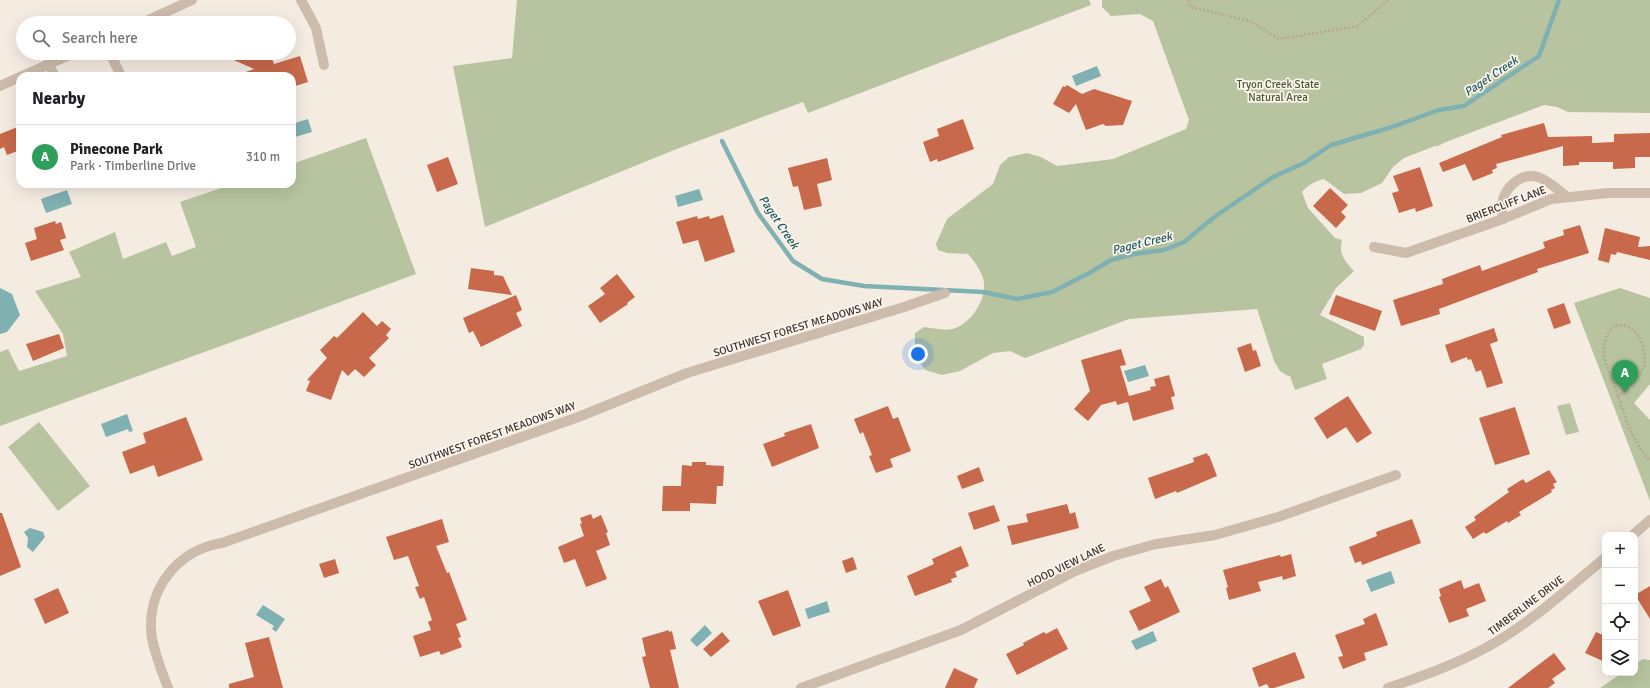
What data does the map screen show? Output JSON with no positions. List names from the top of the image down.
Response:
{
  "streets": {
    "street": [
      "BRIERCLIFF LANE",
      "SOUTHWEST FOREST MEADOWS WAY",
      "HOOD VIEW LANE",
      "TIMBERLINE DRIVE"
    ]
  },
  "water": ["Paget Creek"],
  "parks": ["Tryon Creek State Natural Area"],
  "page": {
    "search": "Search here",
    "heading": "Nearby",
    "list": [
      {
        "mark": "A",
        "name": "Pinecone Park",
        "note": "Park · Timberline Drive",
        "value": "310 m"
      }
    ],
    "pins": "A",
    "map_buttons": ["+", "−"]
  }
}
